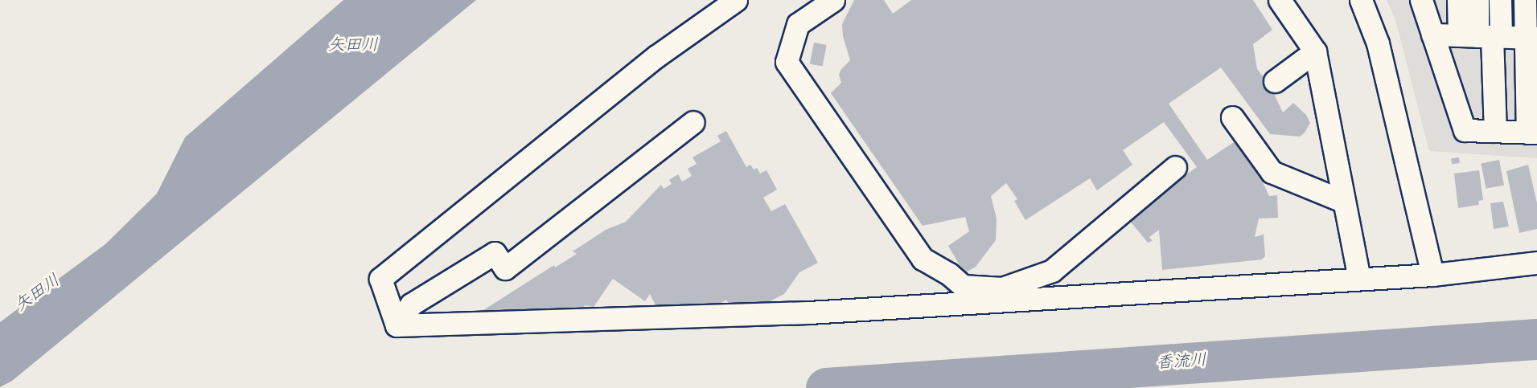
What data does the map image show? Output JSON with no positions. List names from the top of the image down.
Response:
{
  "water": ["矢田川", "香流川"]
}
